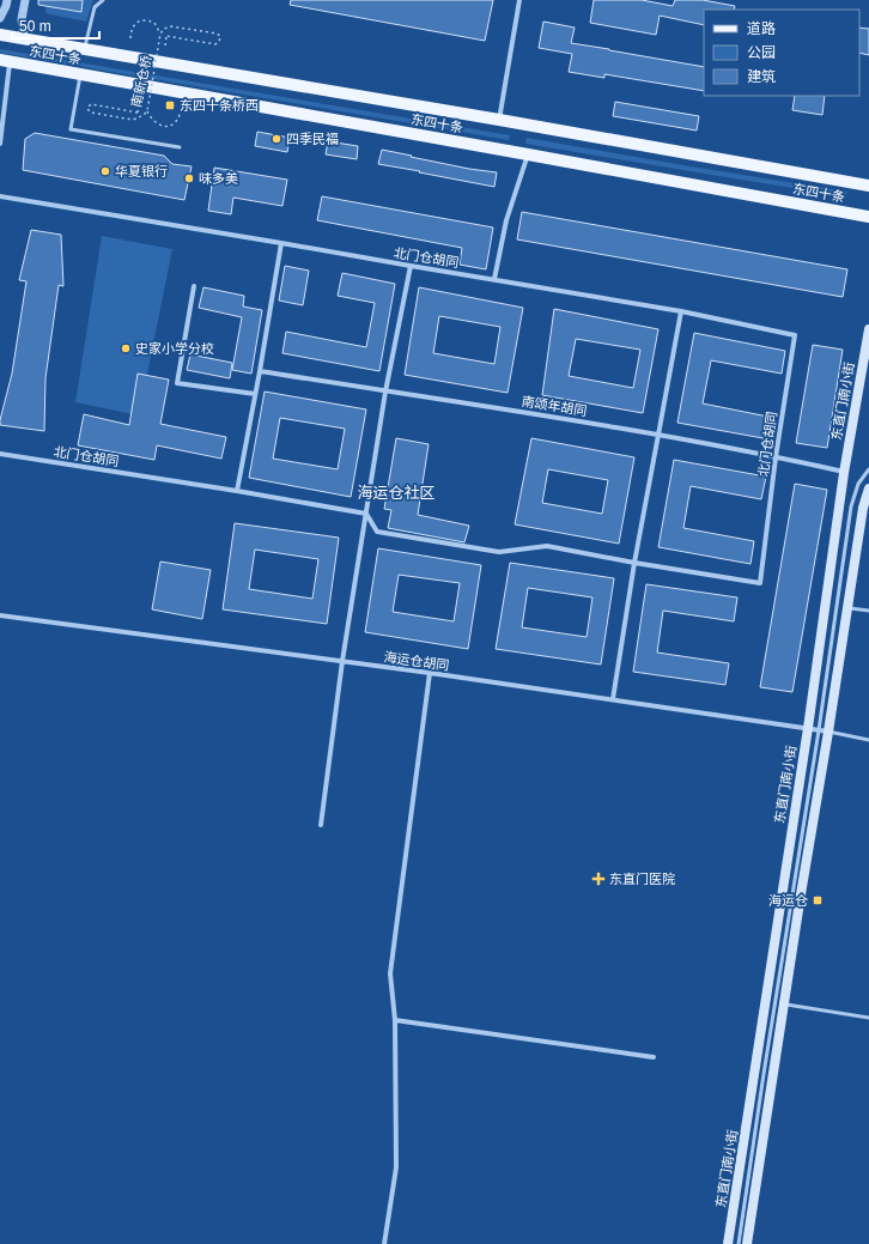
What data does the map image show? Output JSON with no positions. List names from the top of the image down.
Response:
{
  "streets": {
    "main road": ["东四十条", "东直门南小街"],
    "street": ["北门仓胡同", "南颂年胡同", "海运仓胡同"],
    "path": ["南新仓桥"]
  },
  "crossings": [
    ["北门仓胡同", "南颂年胡同"],
    ["东直门南小街", "南颂年胡同"],
    ["东直门南小街", "海运仓胡同"]
  ],
  "districts": ["海运仓社区"],
  "places": {
    "transit": ["东四十条桥西", "海运仓"],
    "other": [
      "四季民福",
      "华夏银行",
      "味多美",
      "史家小学分校"
    ],
    "health": ["东直门医院"]
  },
  "legend": ["道路", "公园", "建筑"],
  "scale_bar": "50 m"
}
